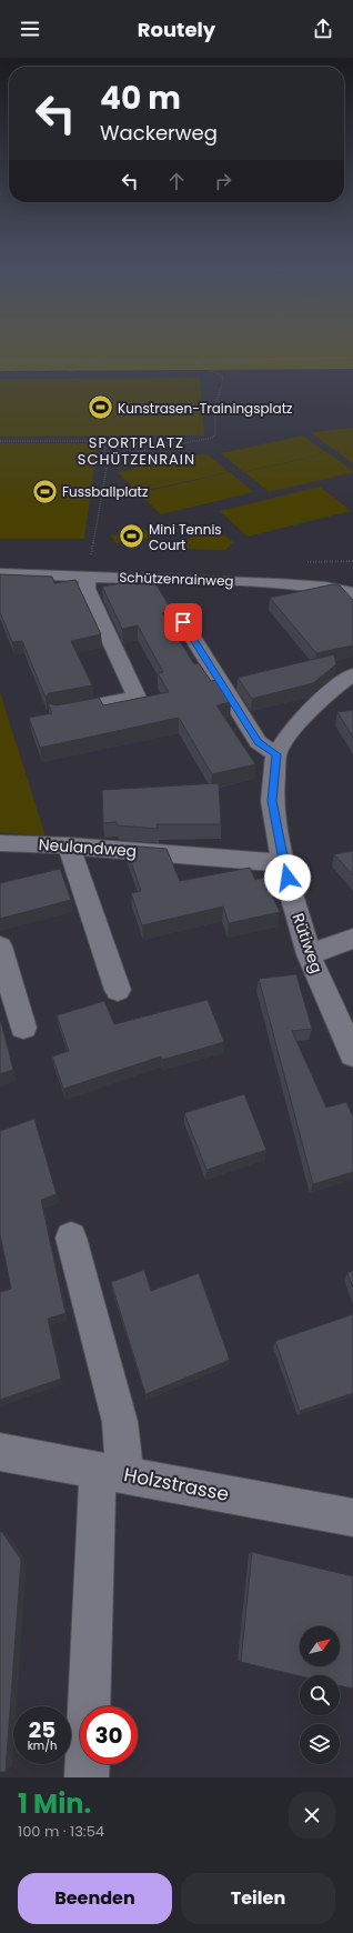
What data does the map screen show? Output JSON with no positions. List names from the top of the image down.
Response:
{
  "streets": {
    "street": [
      "Schützenrainweg",
      "Neulandweg",
      "Rütiweg",
      "Holzstrasse"
    ]
  },
  "crossings": [
    ["Neulandweg", "Rütiweg"]
  ],
  "districts": ["SPORTPLATZ SCHÜTZENRAIN"],
  "places": {
    "sports": ["Kunstrasen-Trainingsplatz", "Fussballplatz", "Mini Tennis Court"]
  },
  "north": "top right",
  "page": {
    "header": "Routely",
    "turn": ["40 m", "Wackerweg"],
    "speed": "25 km/h",
    "limit": "30",
    "heading": ["1 Min.", "100 m · 13:54"],
    "buttons": ["Beenden", "Teilen"]
  }
}
